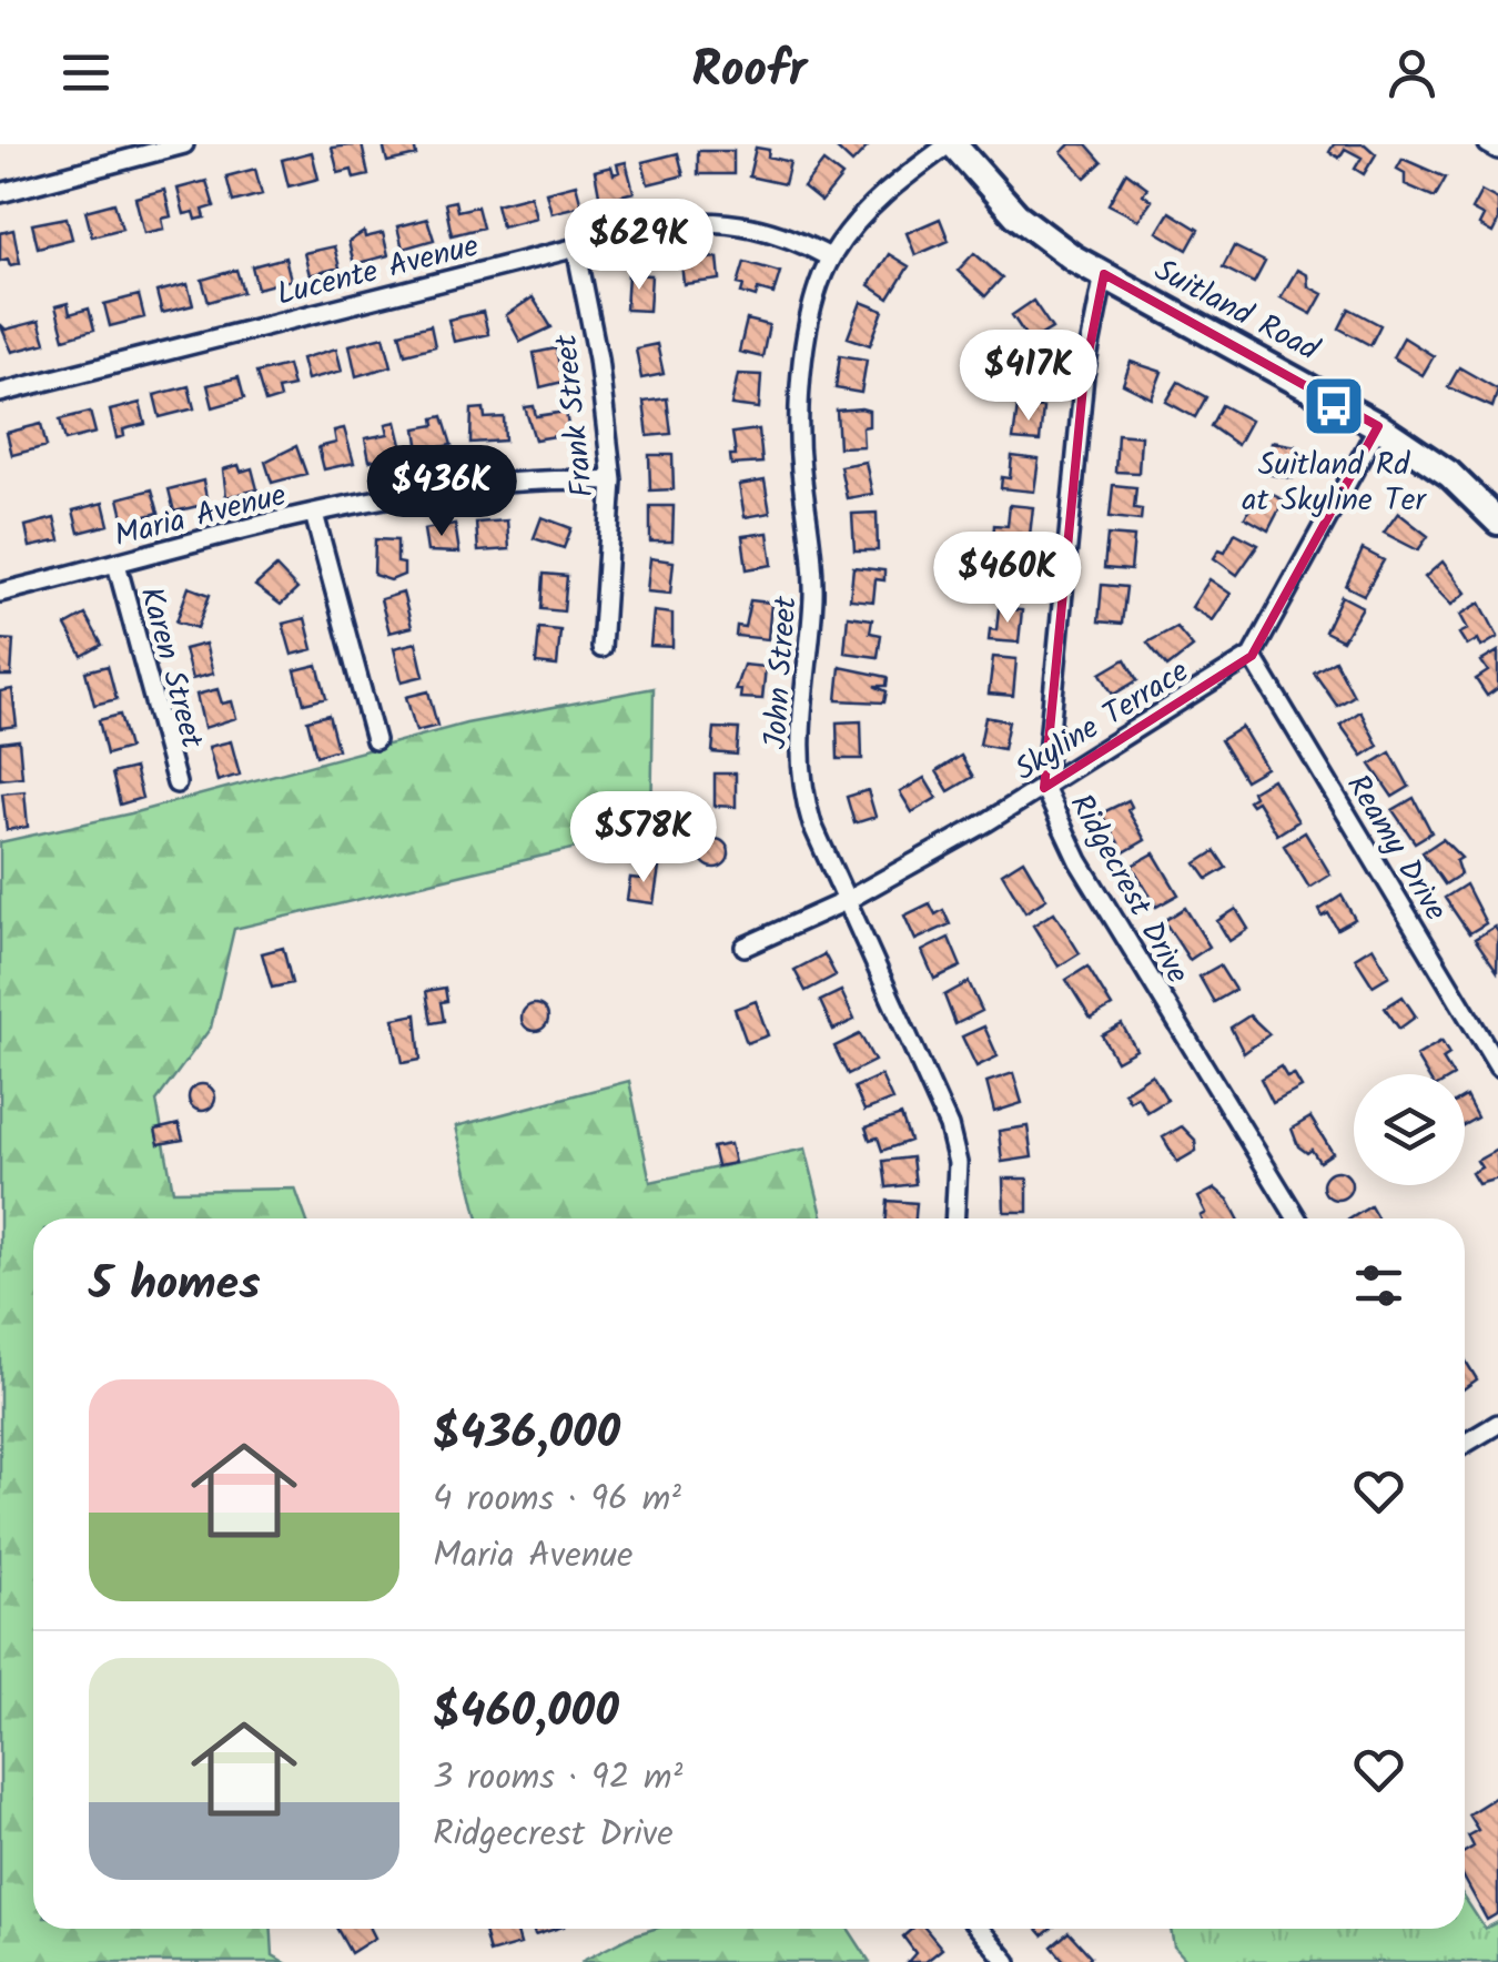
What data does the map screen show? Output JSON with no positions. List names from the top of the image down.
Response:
{
  "streets": {
    "main road": ["Suitland Road"],
    "street": [
      "Lucente Avenue",
      "Frank Street",
      "Maria Avenue",
      "Karen Street",
      "John Street",
      "Skyline Terrace",
      "Reamy Drive",
      "Ridgecrest Drive"
    ]
  },
  "crossings": [
    ["Lucente Avenue", "Frank Street"],
    ["Lucente Avenue", "John Street"],
    ["Suitland Road", "John Street"],
    ["Suitland Road", "Skyline Terrace"],
    ["Suitland Road", "Ridgecrest Drive"],
    ["Frank Street", "Maria Avenue"],
    ["Maria Avenue", "Karen Street"],
    ["John Street", "Skyline Terrace"],
    ["Skyline Terrace", "Reamy Drive"],
    ["Skyline Terrace", "Ridgecrest Drive"]
  ],
  "places": {
    "bus stop": ["Suitland Rd at Skyline Ter"]
  },
  "page": {
    "header": "Roofr",
    "price": [
      "$629K",
      "$417K",
      "$436K",
      "$460K",
      "$578K"
    ],
    "heading": "5 homes",
    "list": [
      {
        "name": "$436,000",
        "note": "4 rooms · 96 m² · Maria Avenue"
      },
      {
        "name": "$460,000",
        "note": "3 rooms · 92 m² · Ridgecrest Drive"
      }
    ]
  }
}
